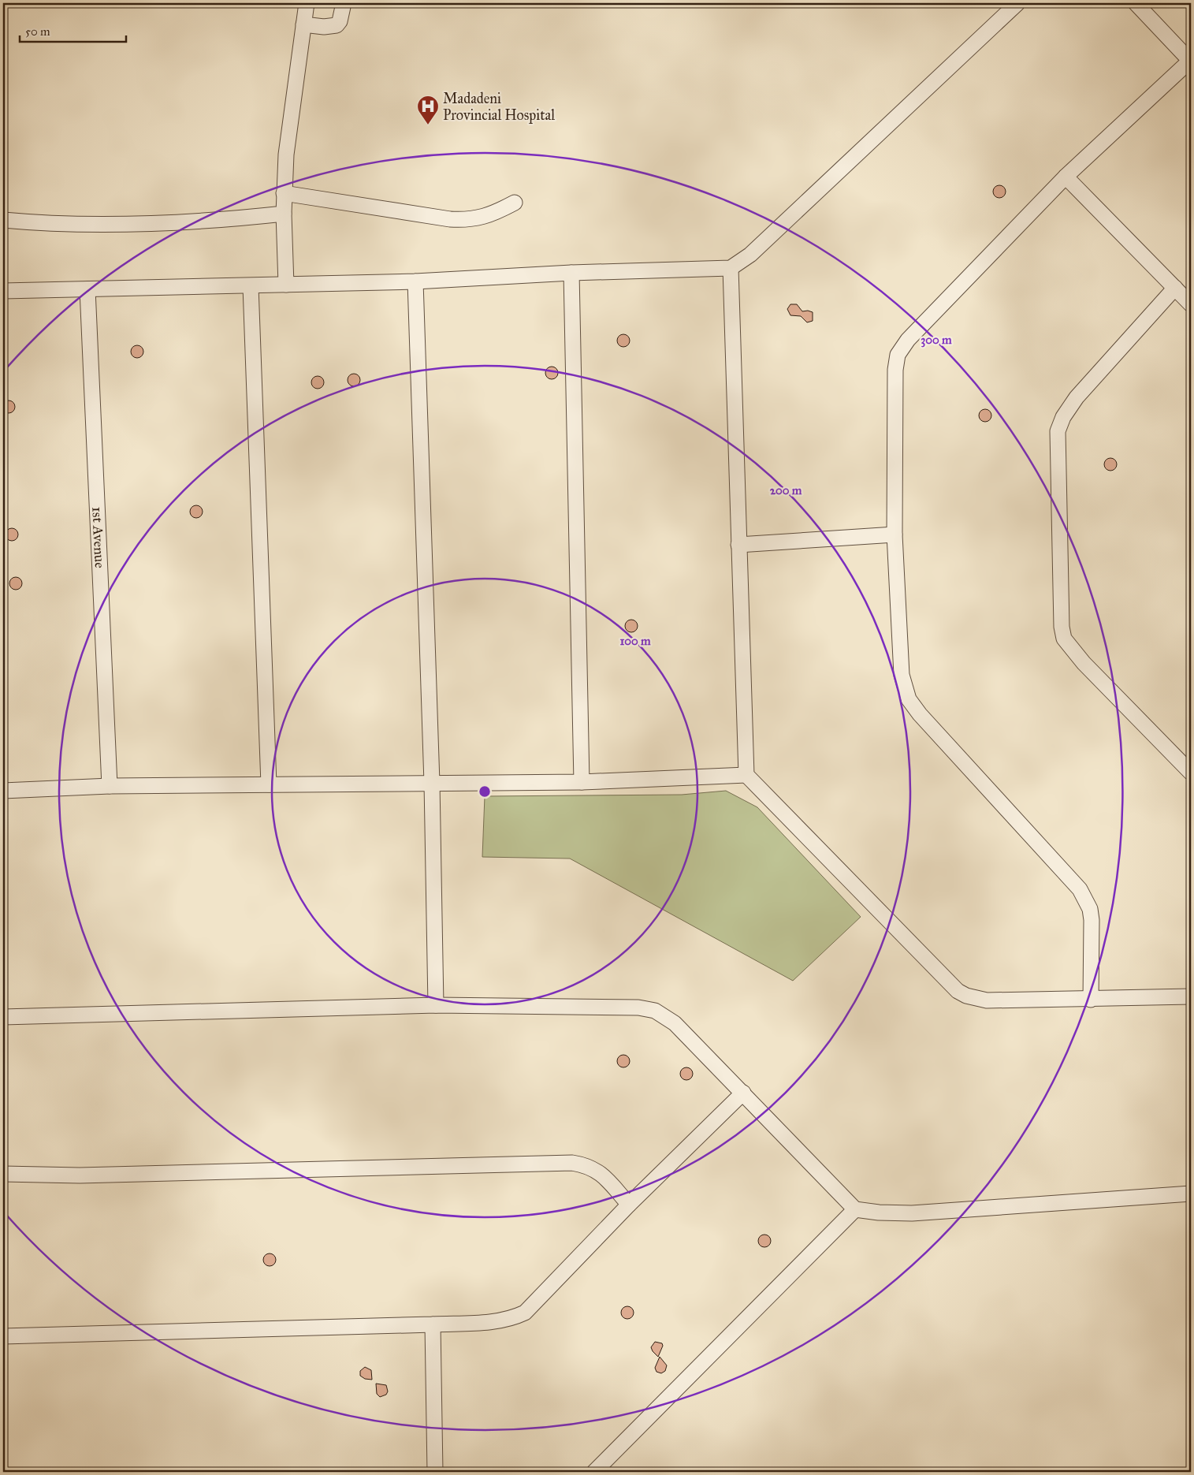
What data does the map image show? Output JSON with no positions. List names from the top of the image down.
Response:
{
  "streets": {
    "street": ["1st Avenue"]
  },
  "places": {
    "hospital": ["Madadeni Provincial Hospital"]
  },
  "scale_bar": "50 m",
  "rings": ["300 m", "200 m", "100 m"]
}
